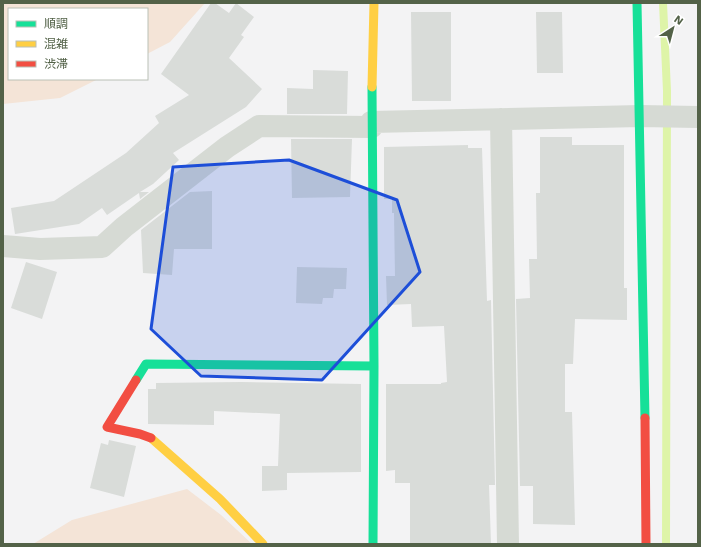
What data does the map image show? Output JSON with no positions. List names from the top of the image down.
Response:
{
  "legend": ["順調", "混雑", "渋滞"],
  "north": "top right"
}
